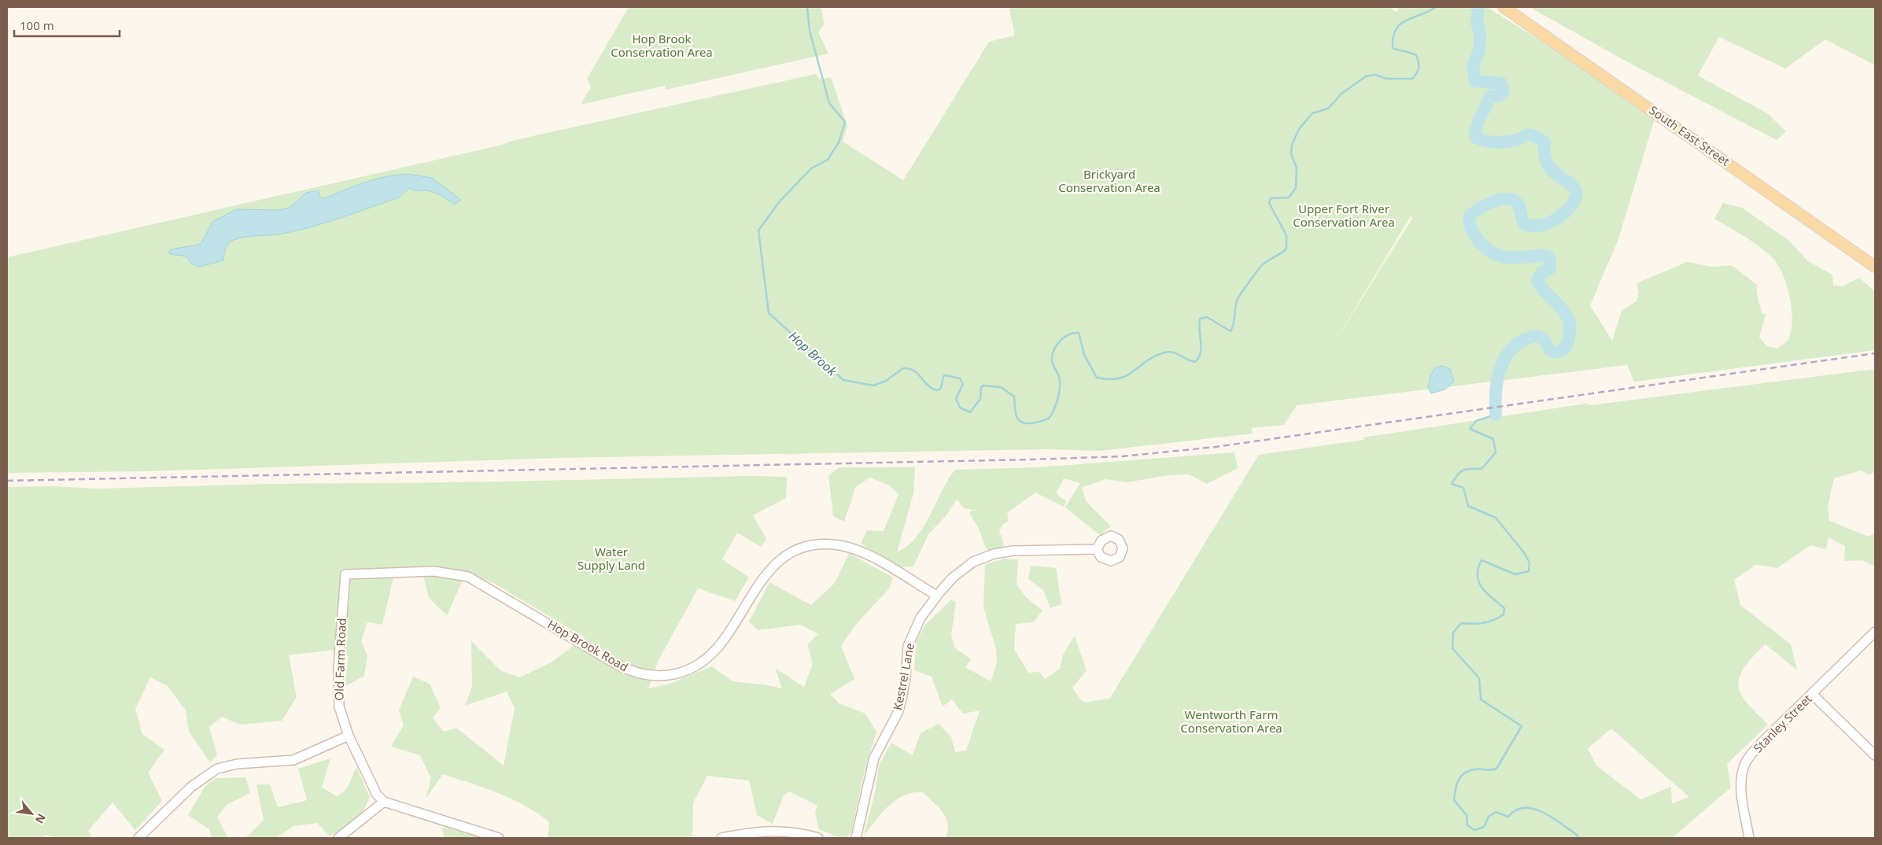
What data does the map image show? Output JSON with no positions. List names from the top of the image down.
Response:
{
  "streets": {
    "main road": ["South East Street"],
    "street": [
      "Hop Brook Road",
      "Old Farm Road",
      "Kestrel Lane",
      "Stanley Street"
    ]
  },
  "crossings": [
    ["Hop Brook Road", "Old Farm Road"],
    ["Hop Brook Road", "Kestrel Lane"]
  ],
  "water": ["Hop Brook"],
  "parks": [
    "Hop Brook Conservation Area",
    "Brickyard Conservation Area",
    "Upper Fort River Conservation Area",
    "Water Supply Land",
    "Wentworth Farm Conservation Area"
  ],
  "scale_bar": "100 m",
  "north": "bottom right"
}
